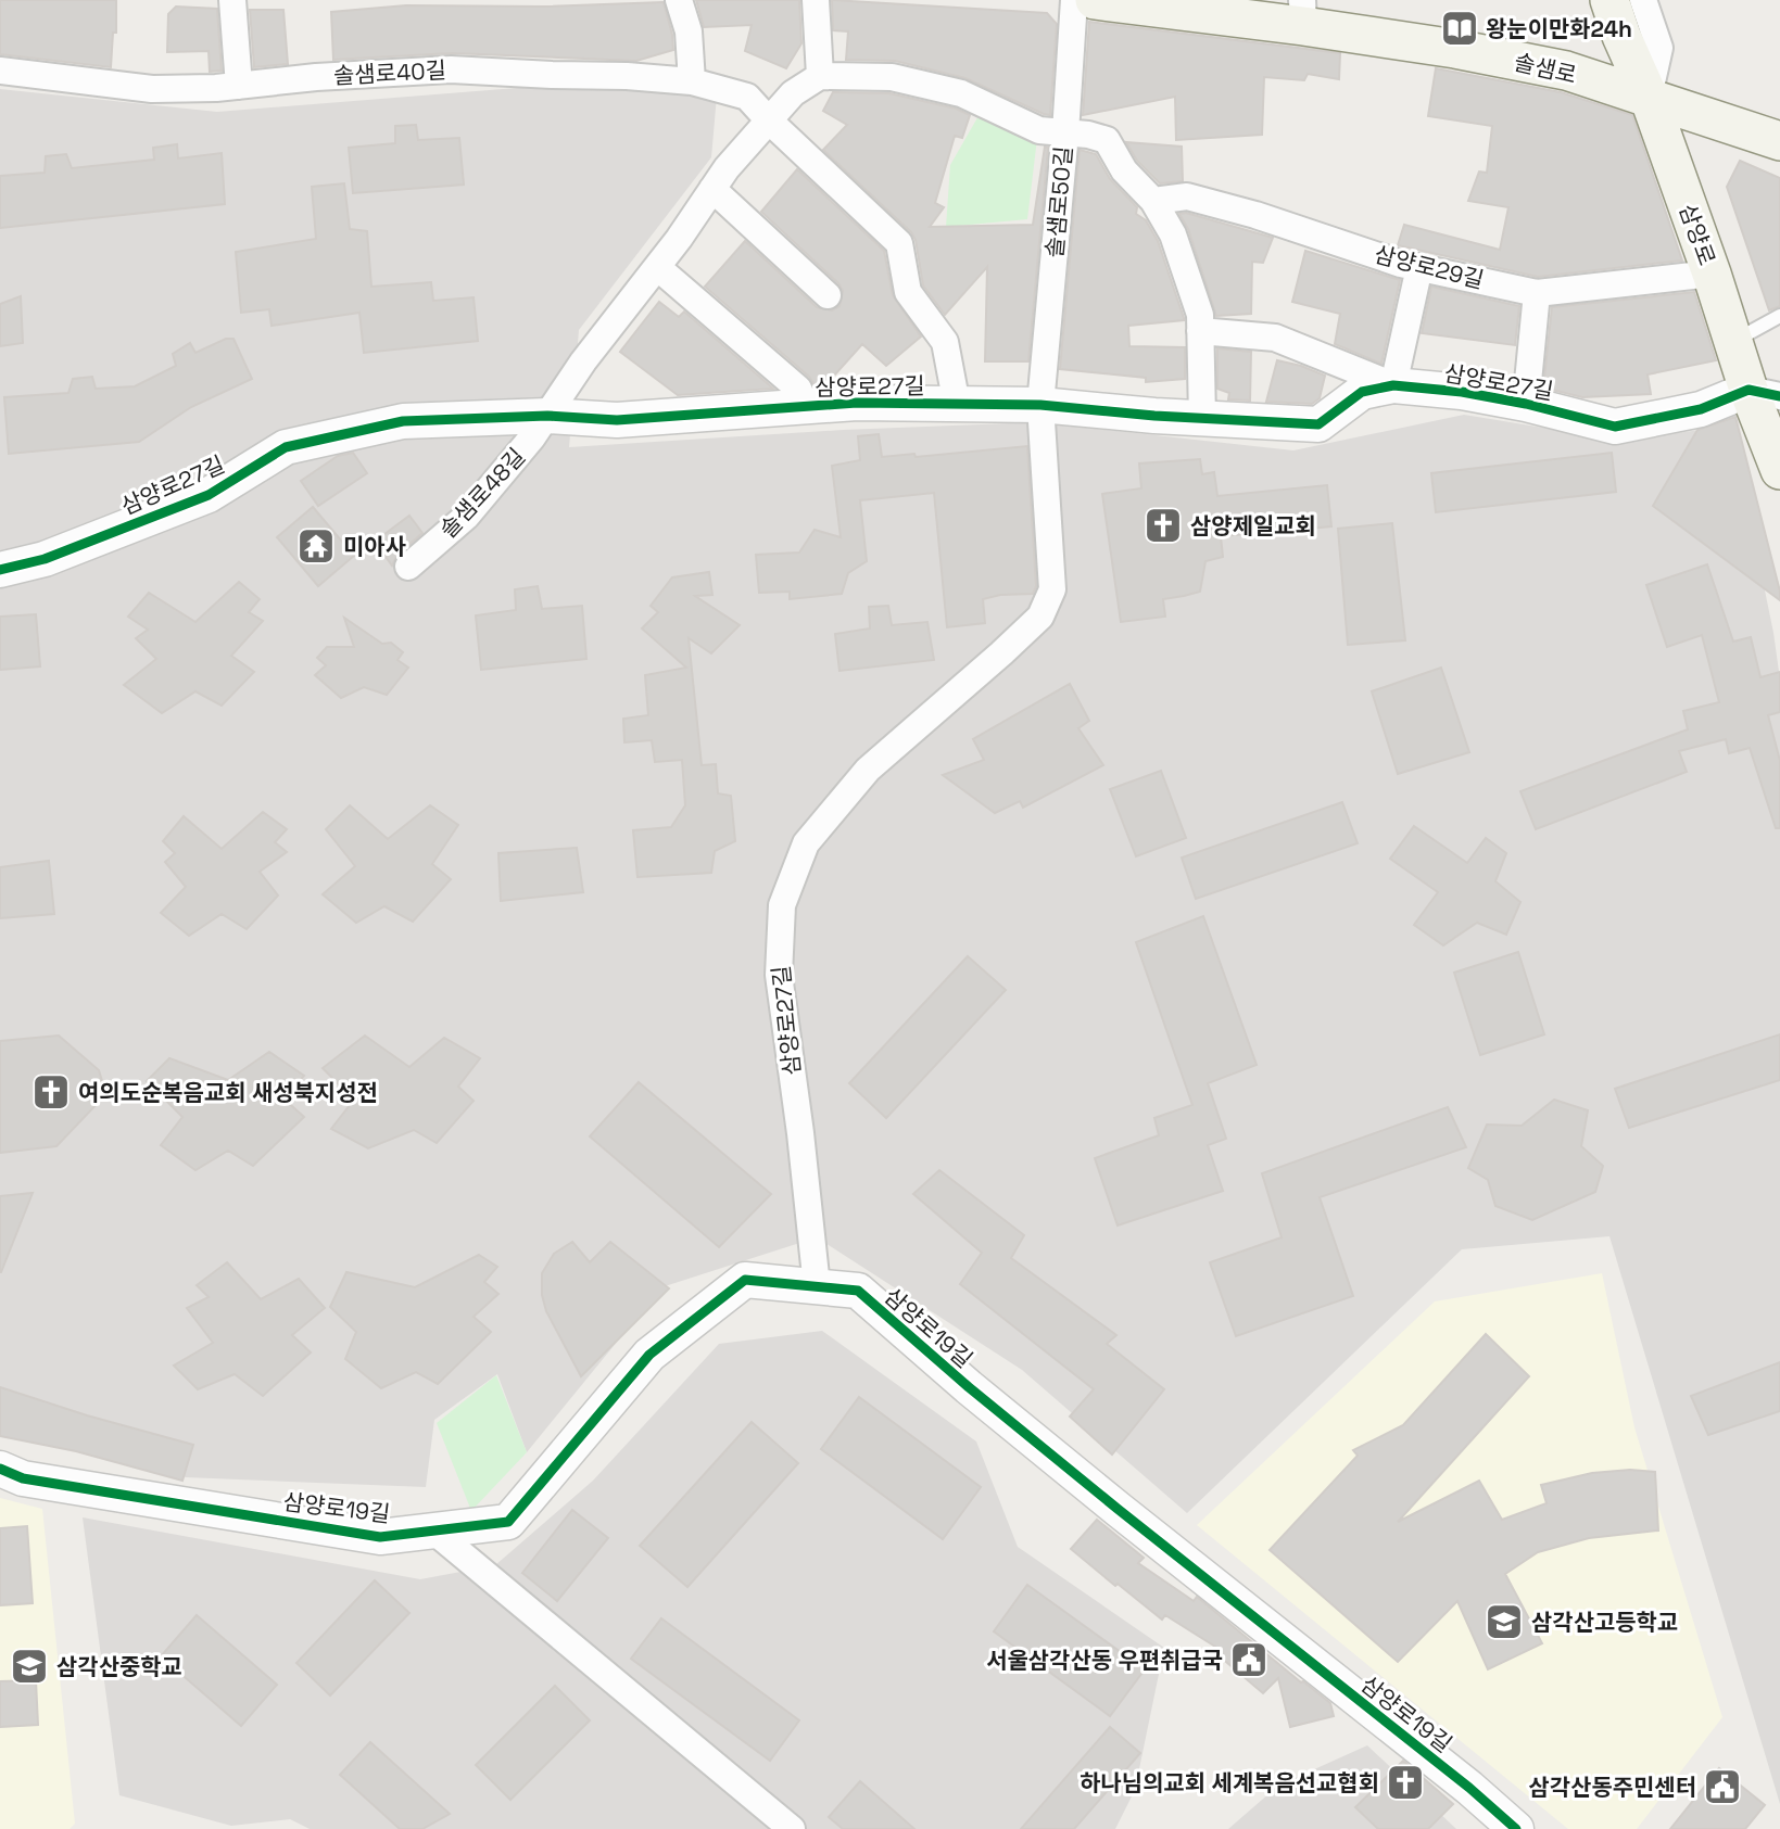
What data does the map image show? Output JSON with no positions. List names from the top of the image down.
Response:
{
  "streets": {
    "main road": ["솔샘로", "삼양로"],
    "street": [
      "솔샘로40길",
      "솔샘로50길",
      "삼양로29길",
      "삼양로27길",
      "솔샘로48길",
      "삼양로19길"
    ]
  },
  "crossings": [
    ["솔샘로", "삼양로"],
    ["솔샘로40길", "솔샘로48길"],
    ["솔샘로50길", "삼양로27길"],
    ["삼양로", "삼양로29길"],
    ["삼양로", "삼양로27길"],
    ["삼양로29길", "삼양로27길"],
    ["삼양로27길", "솔샘로48길"],
    ["삼양로27길", "삼양로19길"]
  ],
  "places": {
    "library": ["왕눈이만화24h"],
    "church": ["삼양제일교회", "여의도순복음교회 새성북지성전", "하나님의교회 세계복음선교협회"],
    "temple": ["미아사"],
    "school or university": ["삼각산고등학교", "삼각산중학교"],
    "public building": ["서울삼각산동 우편취급국", "삼각산동주민센터"]
  }
}
